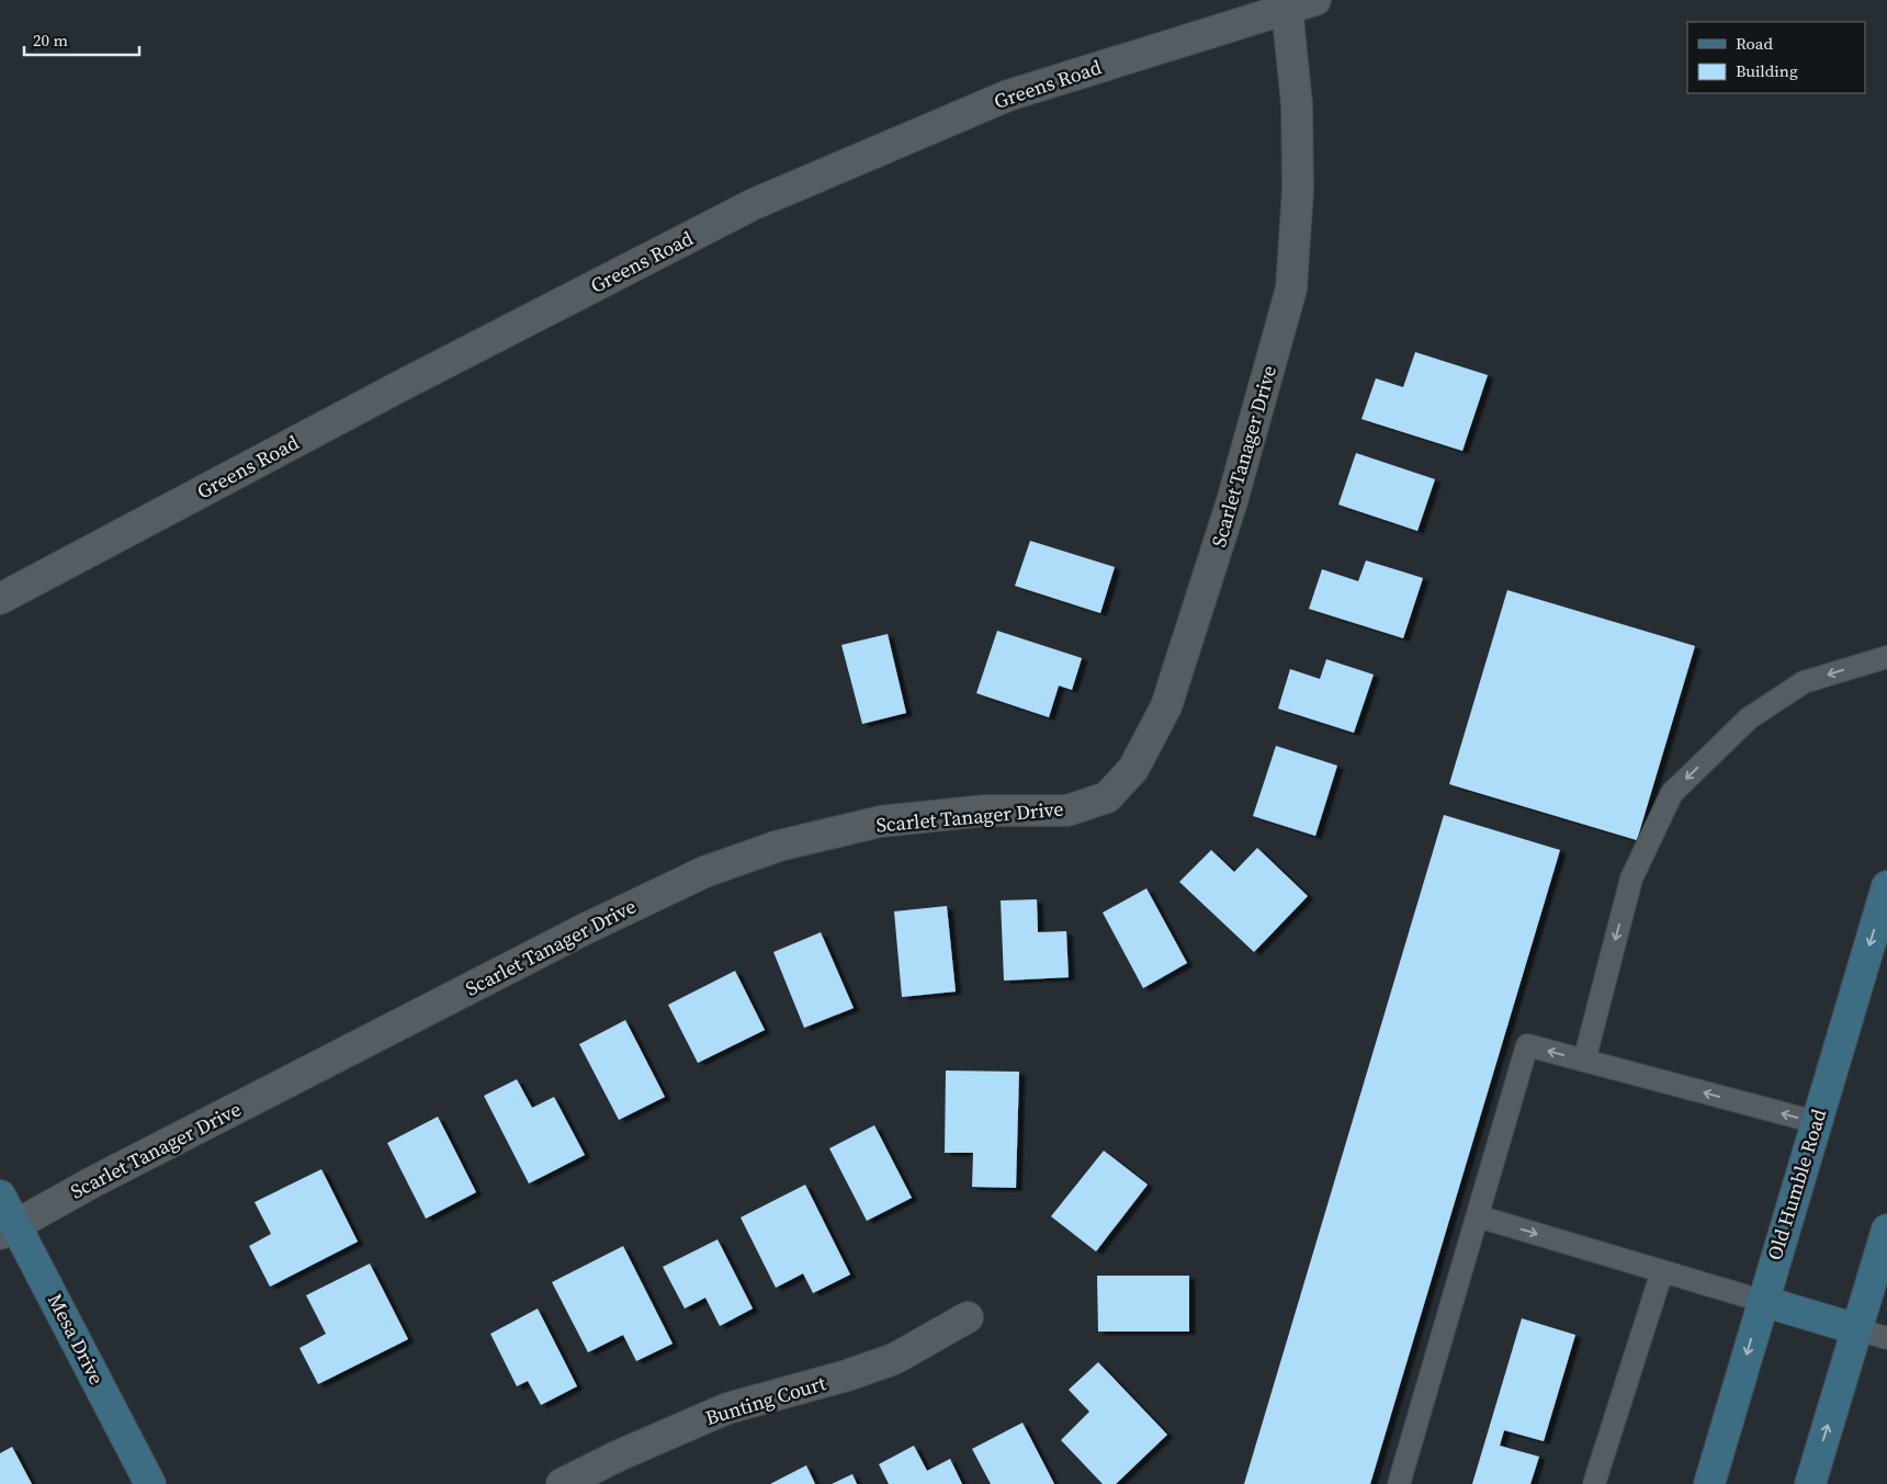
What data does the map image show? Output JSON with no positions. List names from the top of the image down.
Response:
{
  "streets": {
    "main road": ["Old Humble Road", "Mesa Drive"],
    "street": ["Greens Road", "Scarlet Tanager Drive", "Bunting Court"]
  },
  "crossings": [
    ["Greens Road", "Scarlet Tanager Drive"],
    ["Scarlet Tanager Drive", "Mesa Drive"]
  ],
  "legend": ["Road", "Building"],
  "scale_bar": "20 m"
}
